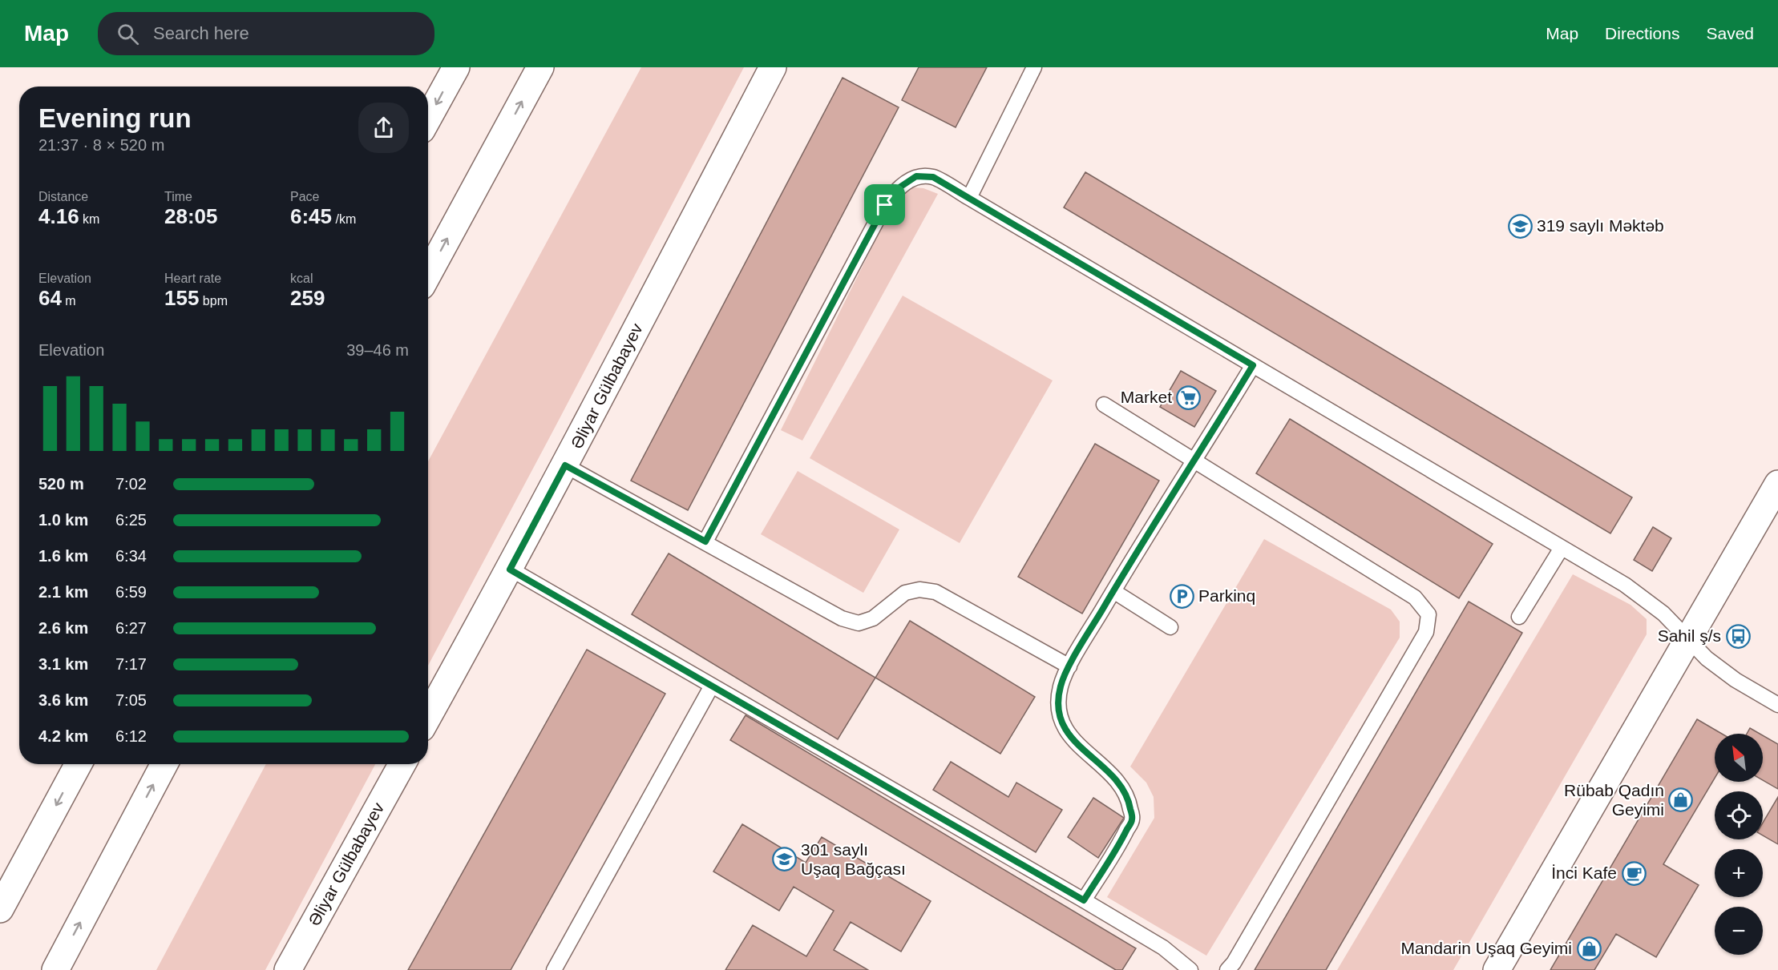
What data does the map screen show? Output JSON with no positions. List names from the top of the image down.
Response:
{
  "streets": {
    "main road": ["Əliyar Gülbabayev"]
  },
  "places": {
    "school or university": ["319 saylı Məktəb", "301 saylı Uşaq Bağçası"],
    "supermarket": ["Market"],
    "parking": ["Parkinq"],
    "bus stop": ["Sahil ş/s"],
    "shop": ["Rübab Qadın Geyimi", "Mandarin Uşaq Geyimi"],
    "cafe": ["İnci Kafe"]
  },
  "north": "top left",
  "page": {
    "header": "Map",
    "search": "Search here",
    "nav": ["Map", "Directions", "Saved"],
    "heading": ["Evening run", "21:37 · 8 × 520 m"],
    "stats": [
      ["Distance", "4.16 km"],
      ["Time", "28:05"],
      ["Pace", "6:45 /km"],
      ["Elevation", "64 m"],
      ["Heart rate", "155 bpm"],
      ["kcal", "259"]
    ],
    "chart": ["Elevation", "39–46 m"],
    "list": [
      {
        "name": "520 m",
        "note": "7:02"
      },
      {
        "name": "1.0 km",
        "note": "6:25"
      },
      {
        "name": "1.6 km",
        "note": "6:34"
      },
      {
        "name": "2.1 km",
        "note": "6:59"
      },
      {
        "name": "2.6 km",
        "note": "6:27"
      },
      {
        "name": "3.1 km",
        "note": "7:17"
      },
      {
        "name": "3.6 km",
        "note": "7:05"
      },
      {
        "name": "4.2 km",
        "note": "6:12"
      }
    ],
    "map_buttons": ["+", "−"]
  }
}
